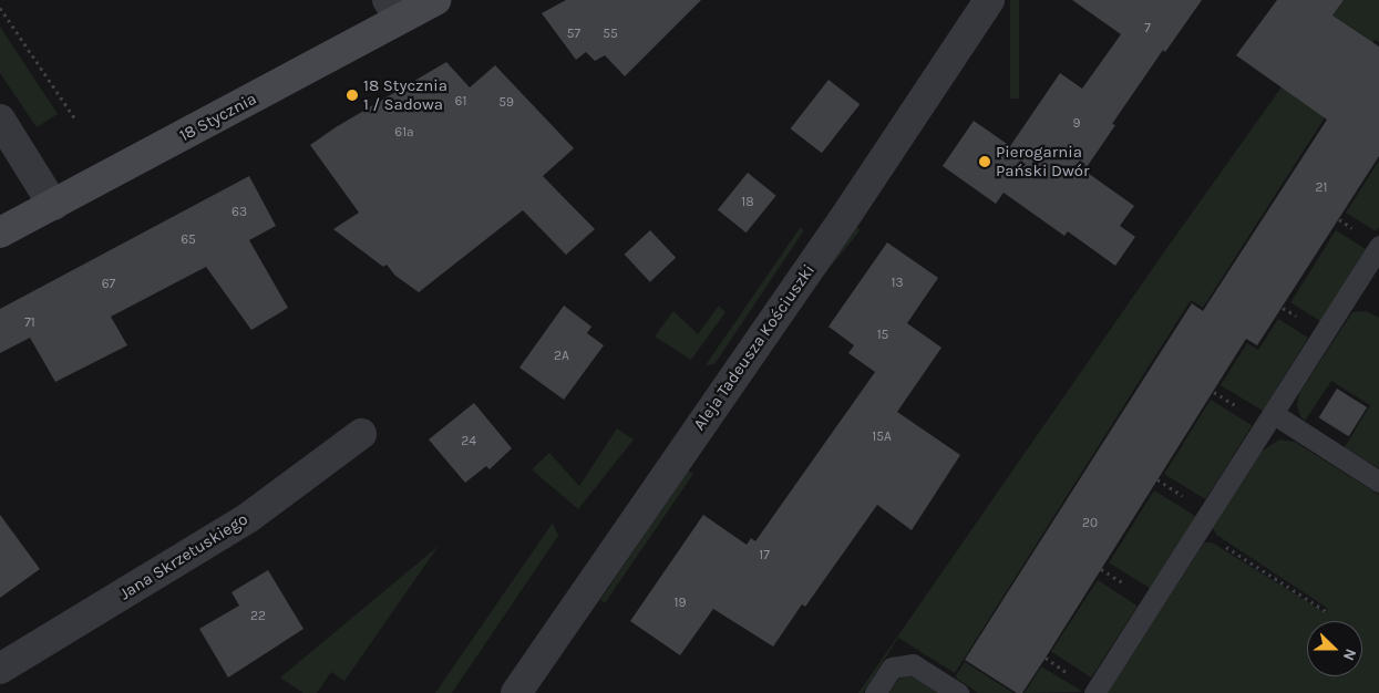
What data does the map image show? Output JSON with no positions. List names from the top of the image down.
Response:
{
  "streets": {
    "main road": ["18 Stycznia"],
    "street": ["Aleja Tadeusza Kościuszki", "Jana Skrzetuskiego"]
  },
  "places": ["18 Stycznia 1 / Sadowa", "Pierogarnia Pański Dwór"],
  "house_numbers": [
    "7",
    "57",
    "55",
    "61",
    "59",
    "9",
    "61a",
    "21",
    "18",
    "63",
    "65",
    "13",
    "67",
    "71",
    "15",
    "2A",
    "15A",
    "24",
    "20",
    "17",
    "19",
    "22"
  ],
  "north": "right"
}
